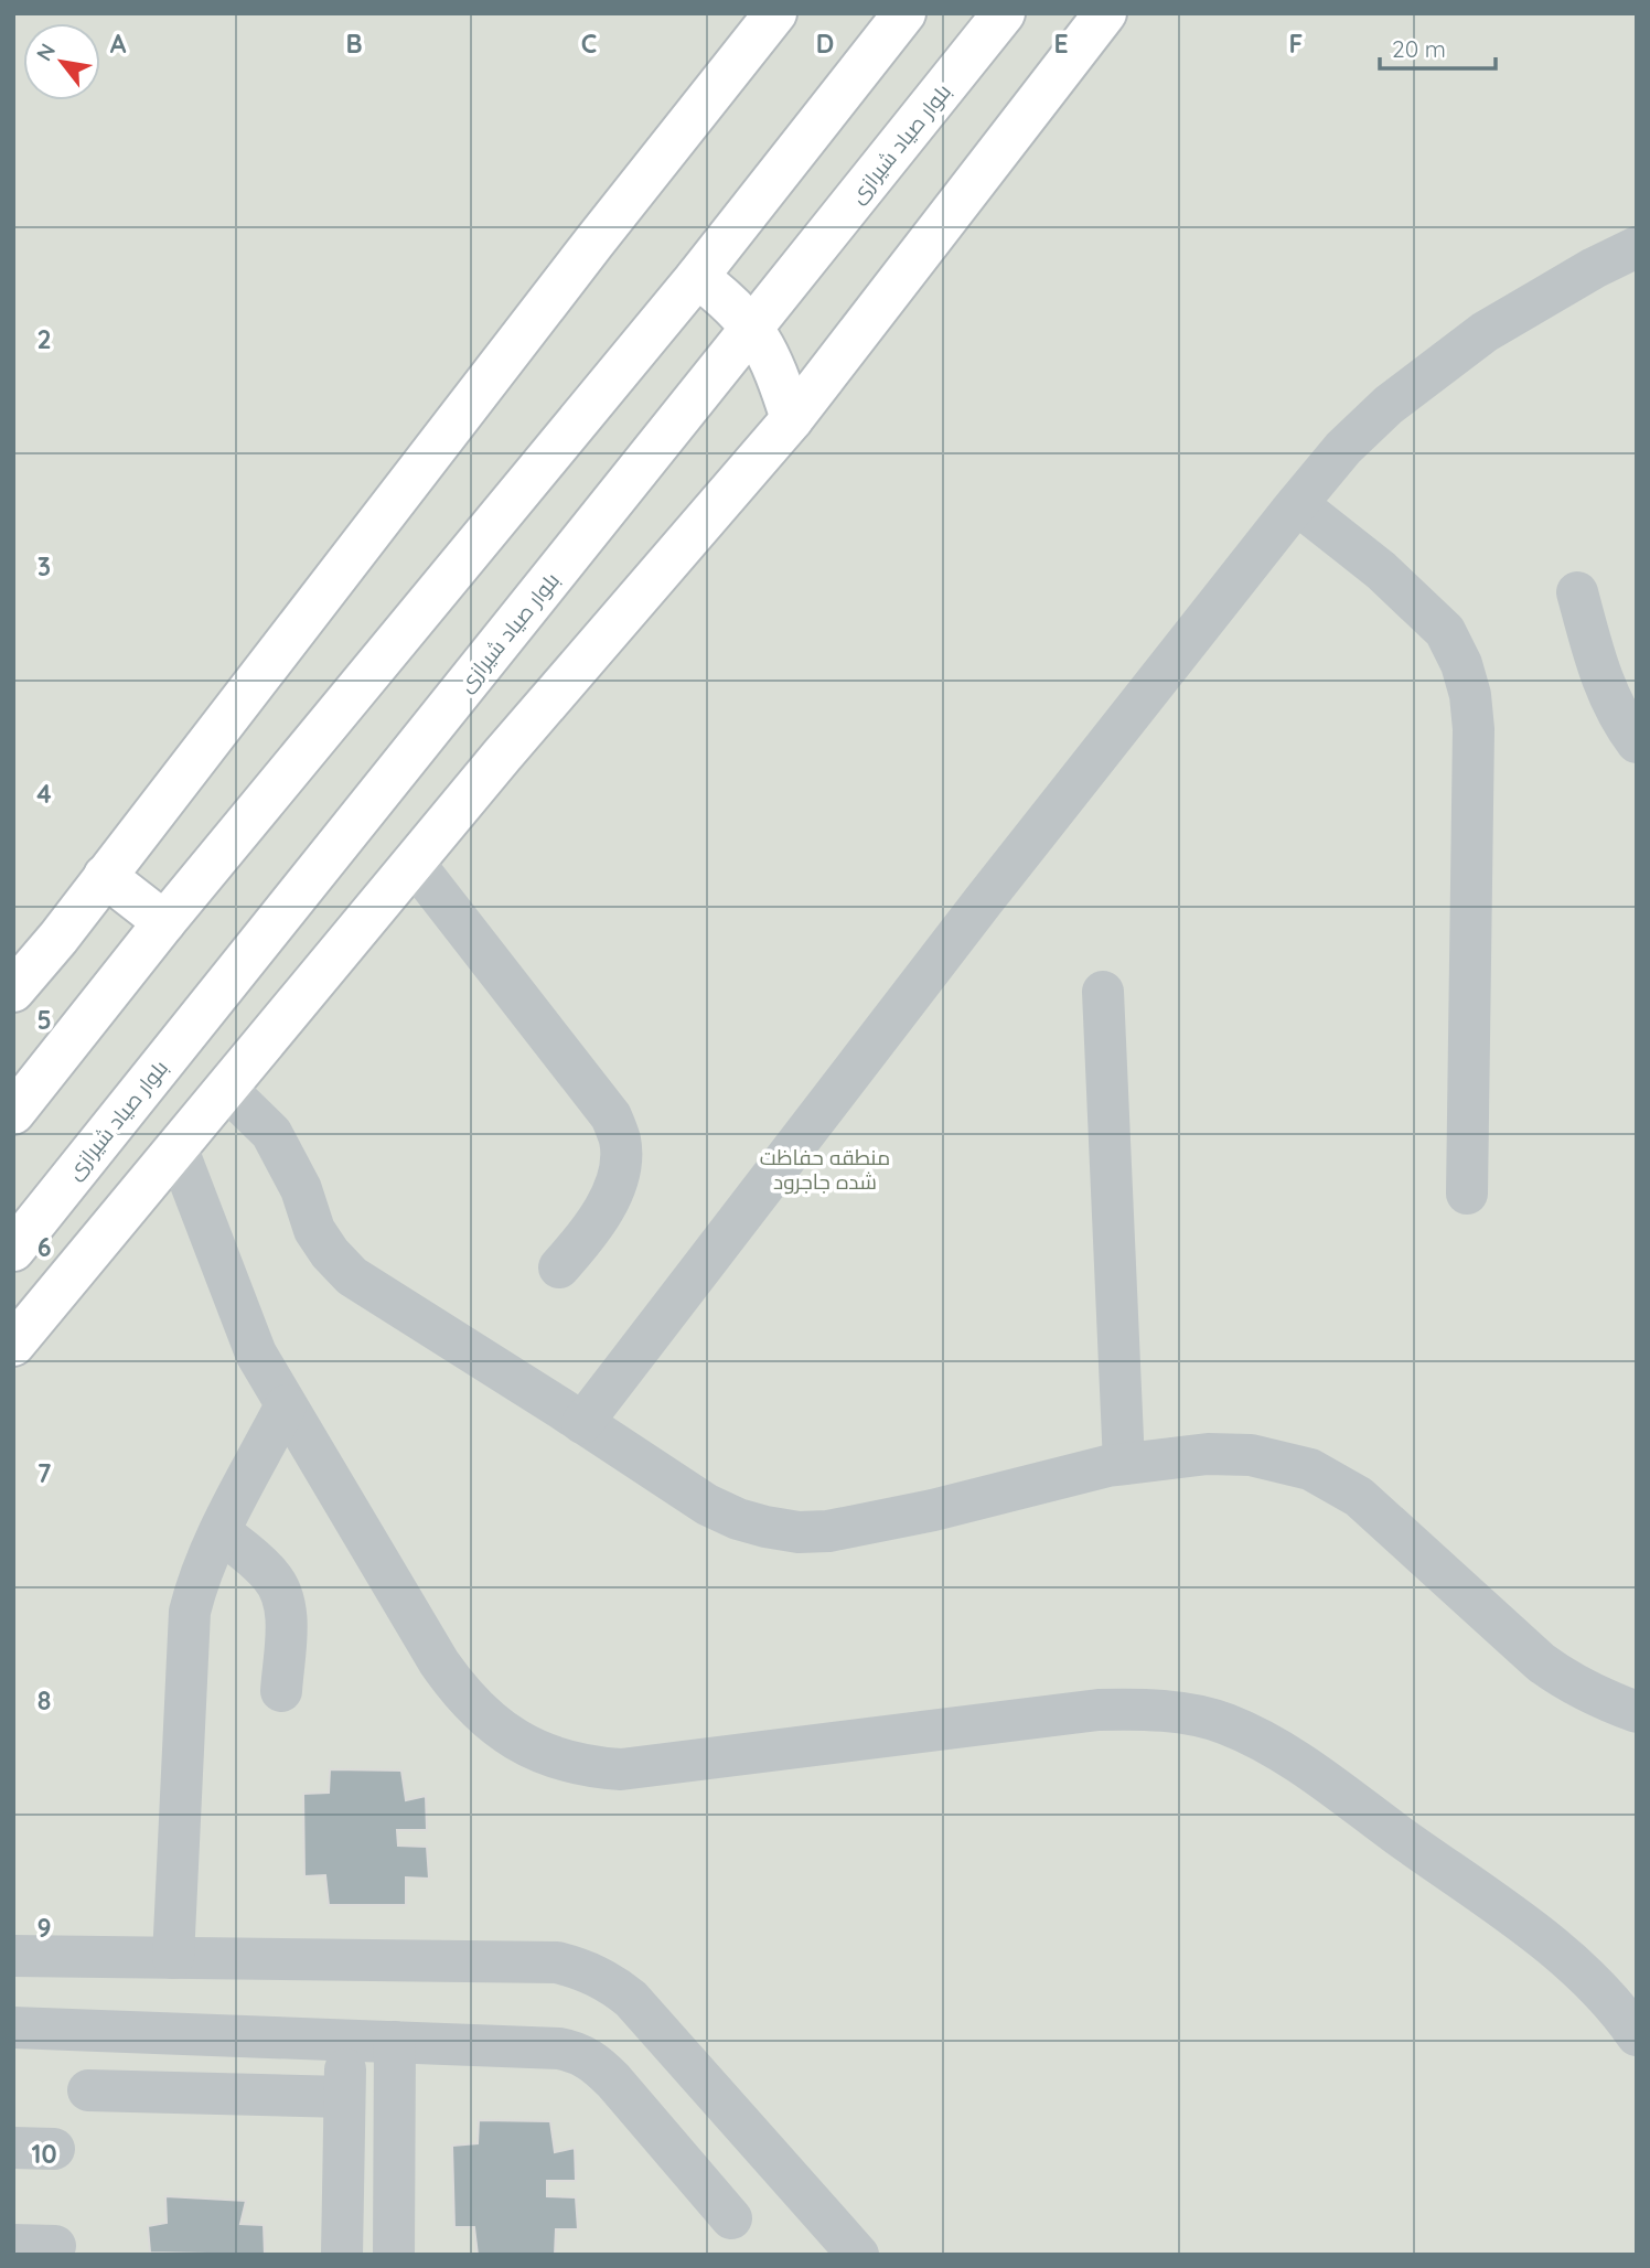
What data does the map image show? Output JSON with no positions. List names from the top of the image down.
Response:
{
  "streets": {
    "main road": ["بلوار صیاد شیرازی"]
  },
  "parks": ["منطقه حفاظت شده جاجرود"],
  "scale_bar": "20 m",
  "north": "top left",
  "grid": {
    "columns": [
      "A",
      "B",
      "C",
      "D",
      "E",
      "F"
    ],
    "rows": [
      "2",
      "3",
      "4",
      "5",
      "6",
      "7",
      "8",
      "9",
      "10"
    ]
  }
}
